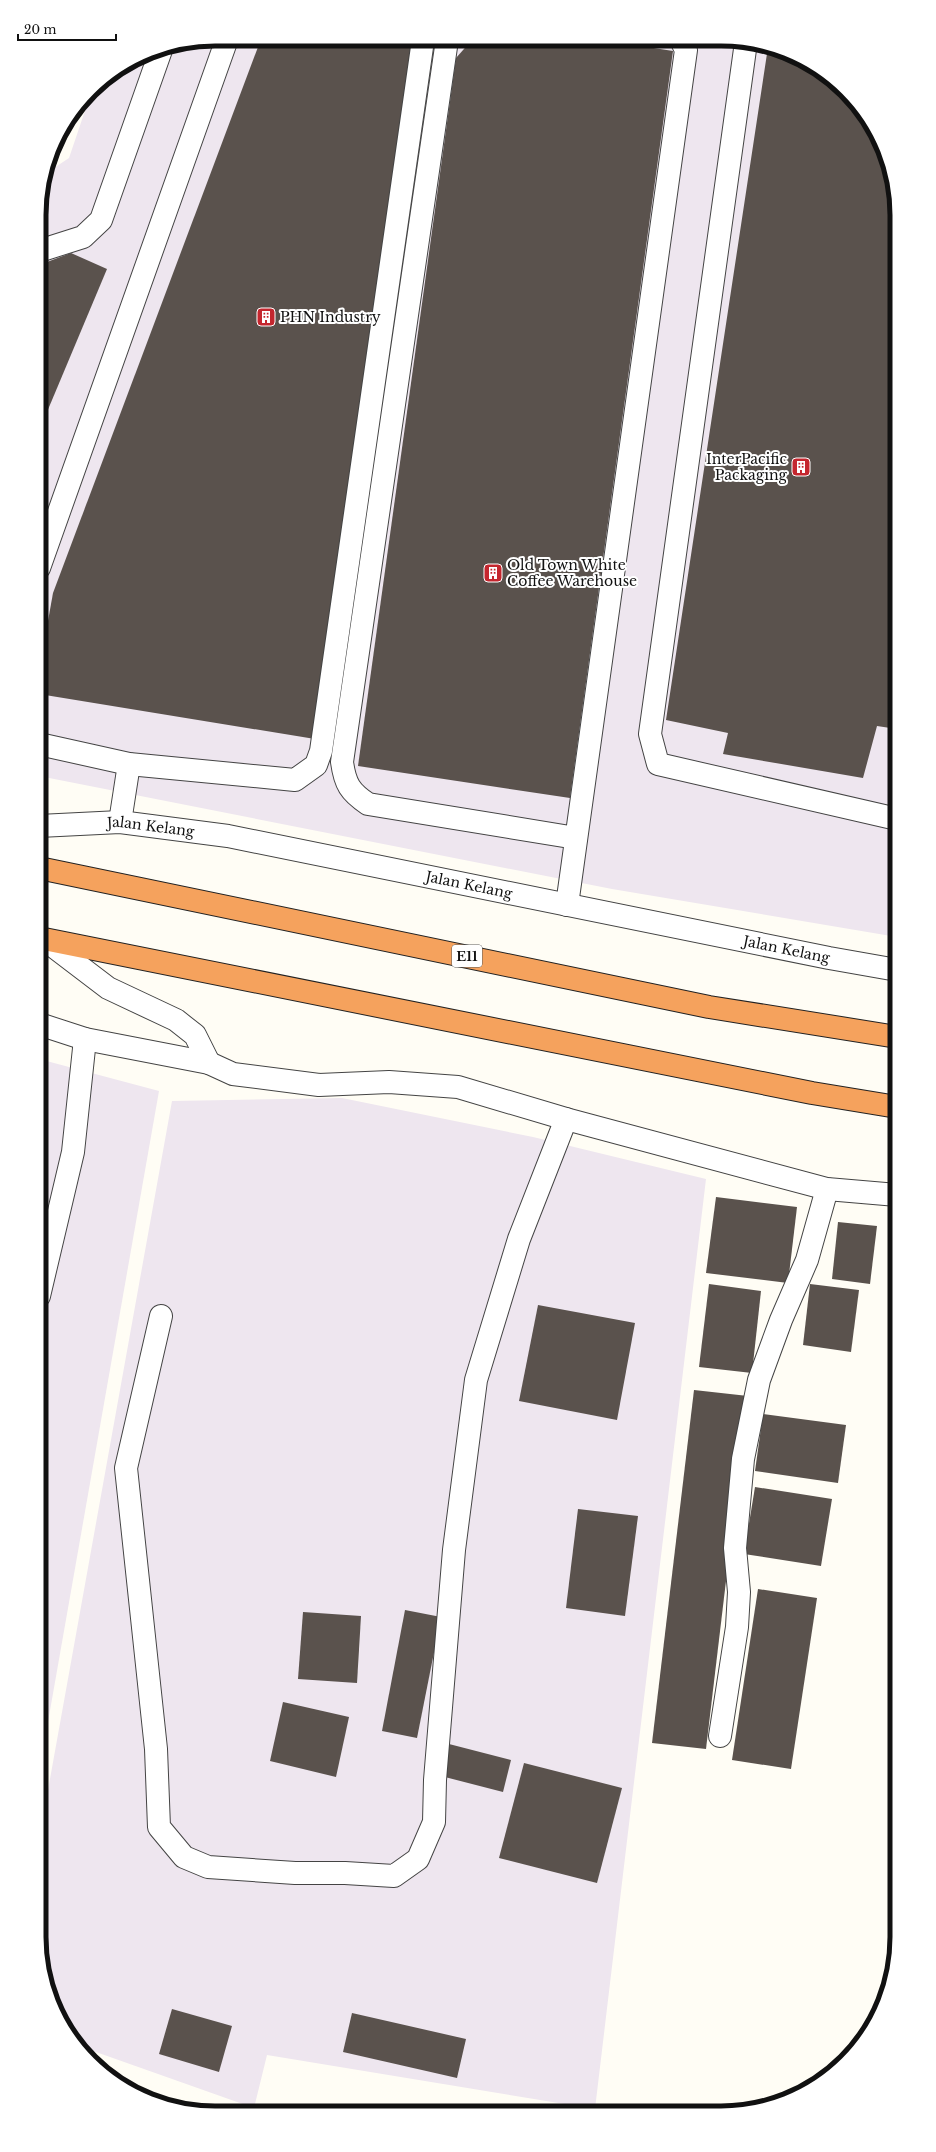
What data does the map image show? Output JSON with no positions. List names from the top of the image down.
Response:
{
  "streets": {
    "highway": ["E11"],
    "street": ["Jalan Kelang"]
  },
  "places": {
    "building": ["PHN Industry", "InterPacific Packaging", "Old Town White Coffee Warehouse"]
  },
  "scale_bar": "20 m"
}
